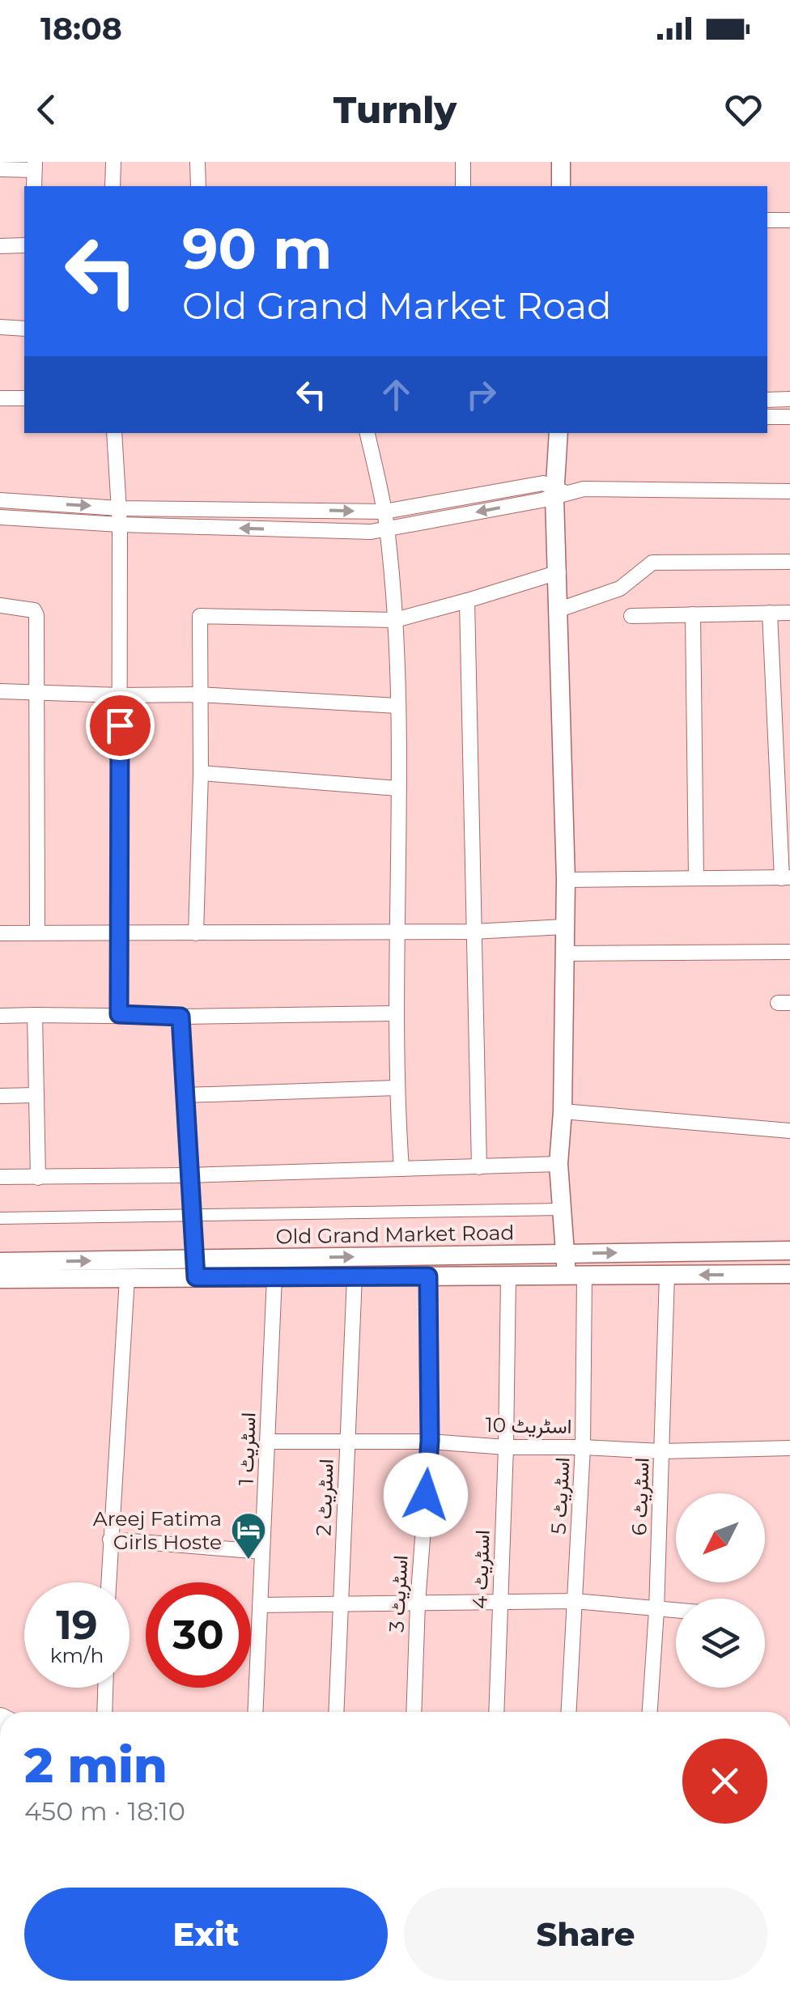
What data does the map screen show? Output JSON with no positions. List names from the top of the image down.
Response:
{
  "streets": {
    "street": [
      "Old Grand Market Road",
      "اسٹریٹ 10",
      "اسٹریٹ 1",
      "اسٹریٹ 5",
      "اسٹریٹ 6",
      "اسٹریٹ 2",
      "اسٹریٹ 4",
      "اسٹریٹ 3"
    ]
  },
  "crossings": [
    ["Old Grand Market Road", "اسٹریٹ 1"],
    ["Old Grand Market Road", "اسٹریٹ 5"],
    ["Old Grand Market Road", "اسٹریٹ 6"],
    ["Old Grand Market Road", "اسٹریٹ 2"],
    ["Old Grand Market Road", "اسٹریٹ 4"],
    ["Old Grand Market Road", "اسٹریٹ 3"],
    ["اسٹریٹ 10", "اسٹریٹ 1"],
    ["اسٹریٹ 10", "اسٹریٹ 5"],
    ["اسٹریٹ 10", "اسٹریٹ 6"],
    ["اسٹریٹ 10", "اسٹریٹ 2"],
    ["اسٹریٹ 10", "اسٹریٹ 4"],
    ["اسٹریٹ 10", "اسٹریٹ 3"]
  ],
  "places": {
    "hotel": ["Areej Fatima Girls Hoste"]
  },
  "north": "bottom left",
  "page": {
    "status": "18:08",
    "header": "Turnly",
    "turn": ["90 m", "Old Grand Market Road"],
    "speed": "19 km/h",
    "limit": "30",
    "heading": ["2 min", "450 m · 18:10"],
    "buttons": ["Exit", "Share"]
  }
}
